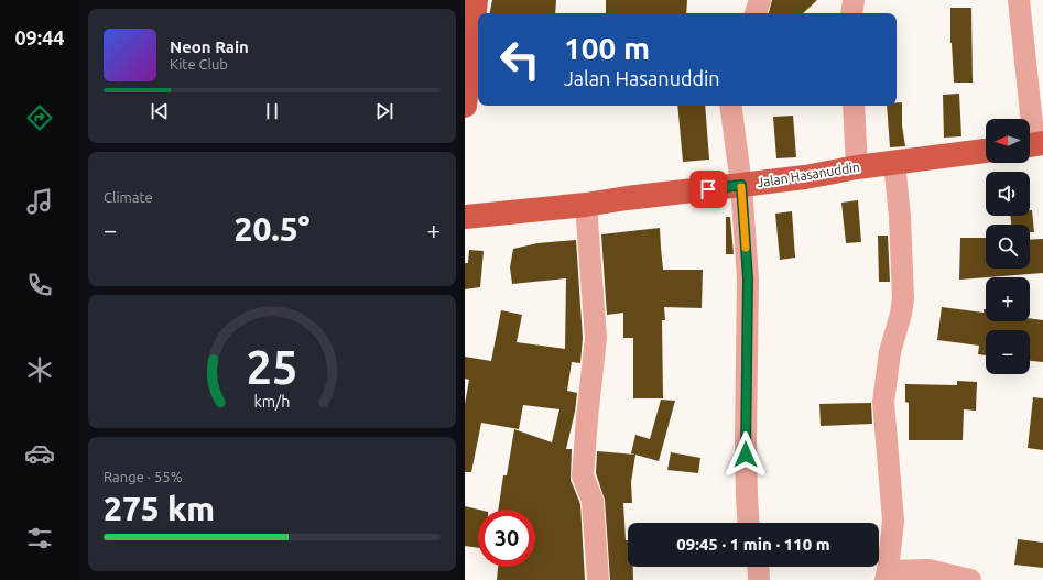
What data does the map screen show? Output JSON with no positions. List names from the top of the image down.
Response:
{
  "streets": {
    "main road": ["Jalan Hasanuddin"]
  },
  "north": "left",
  "page": {
    "tabs": "09:44",
    "turn": ["100 m", "Jalan Hasanuddin"],
    "song": ["Neon Rain", "Kite Club"],
    "map_buttons": ["+", "−"],
    "tile": [
      "Climate",
      ["Range · 55%", "275 km"]
    ],
    "heat": ["−", "20.5°", "+"],
    "limit": "30",
    "trip": "09:45 · 1 min · 110 m",
    "gauge": ["25", "km/h"]
  }
}
